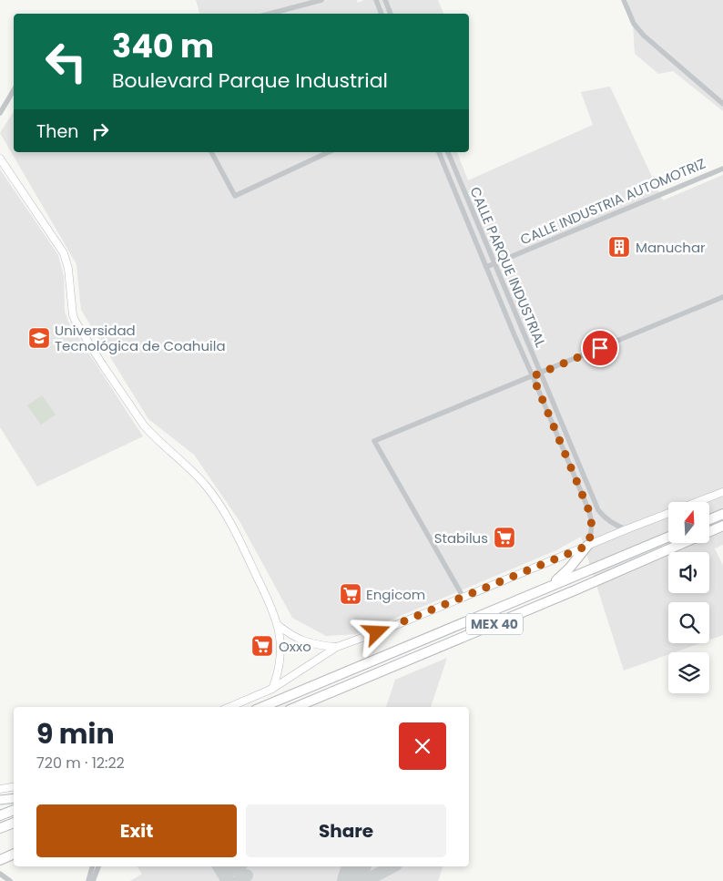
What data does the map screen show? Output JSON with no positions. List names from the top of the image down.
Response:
{
  "streets": {
    "highway": ["MEX 40"],
    "street": ["CALLE INDUSTRIA AUTOMOTRIZ", "CALLE PARQUE INDUSTRIAL"]
  },
  "crossings": [
    ["CALLE INDUSTRIA AUTOMOTRIZ", "CALLE PARQUE INDUSTRIAL"]
  ],
  "places": {
    "building": ["Manuchar"],
    "school or university": ["Universidad Tecnológica de Coahuila"],
    "supermarket": ["Stabilus", "Engicom", "Oxxo"]
  },
  "north": "top",
  "page": {
    "turn": ["340 m", "Boulevard Parque Industrial"],
    "then": "Then",
    "heading": ["9 min", "720 m · 12:22"],
    "buttons": ["Exit", "Share"]
  }
}
